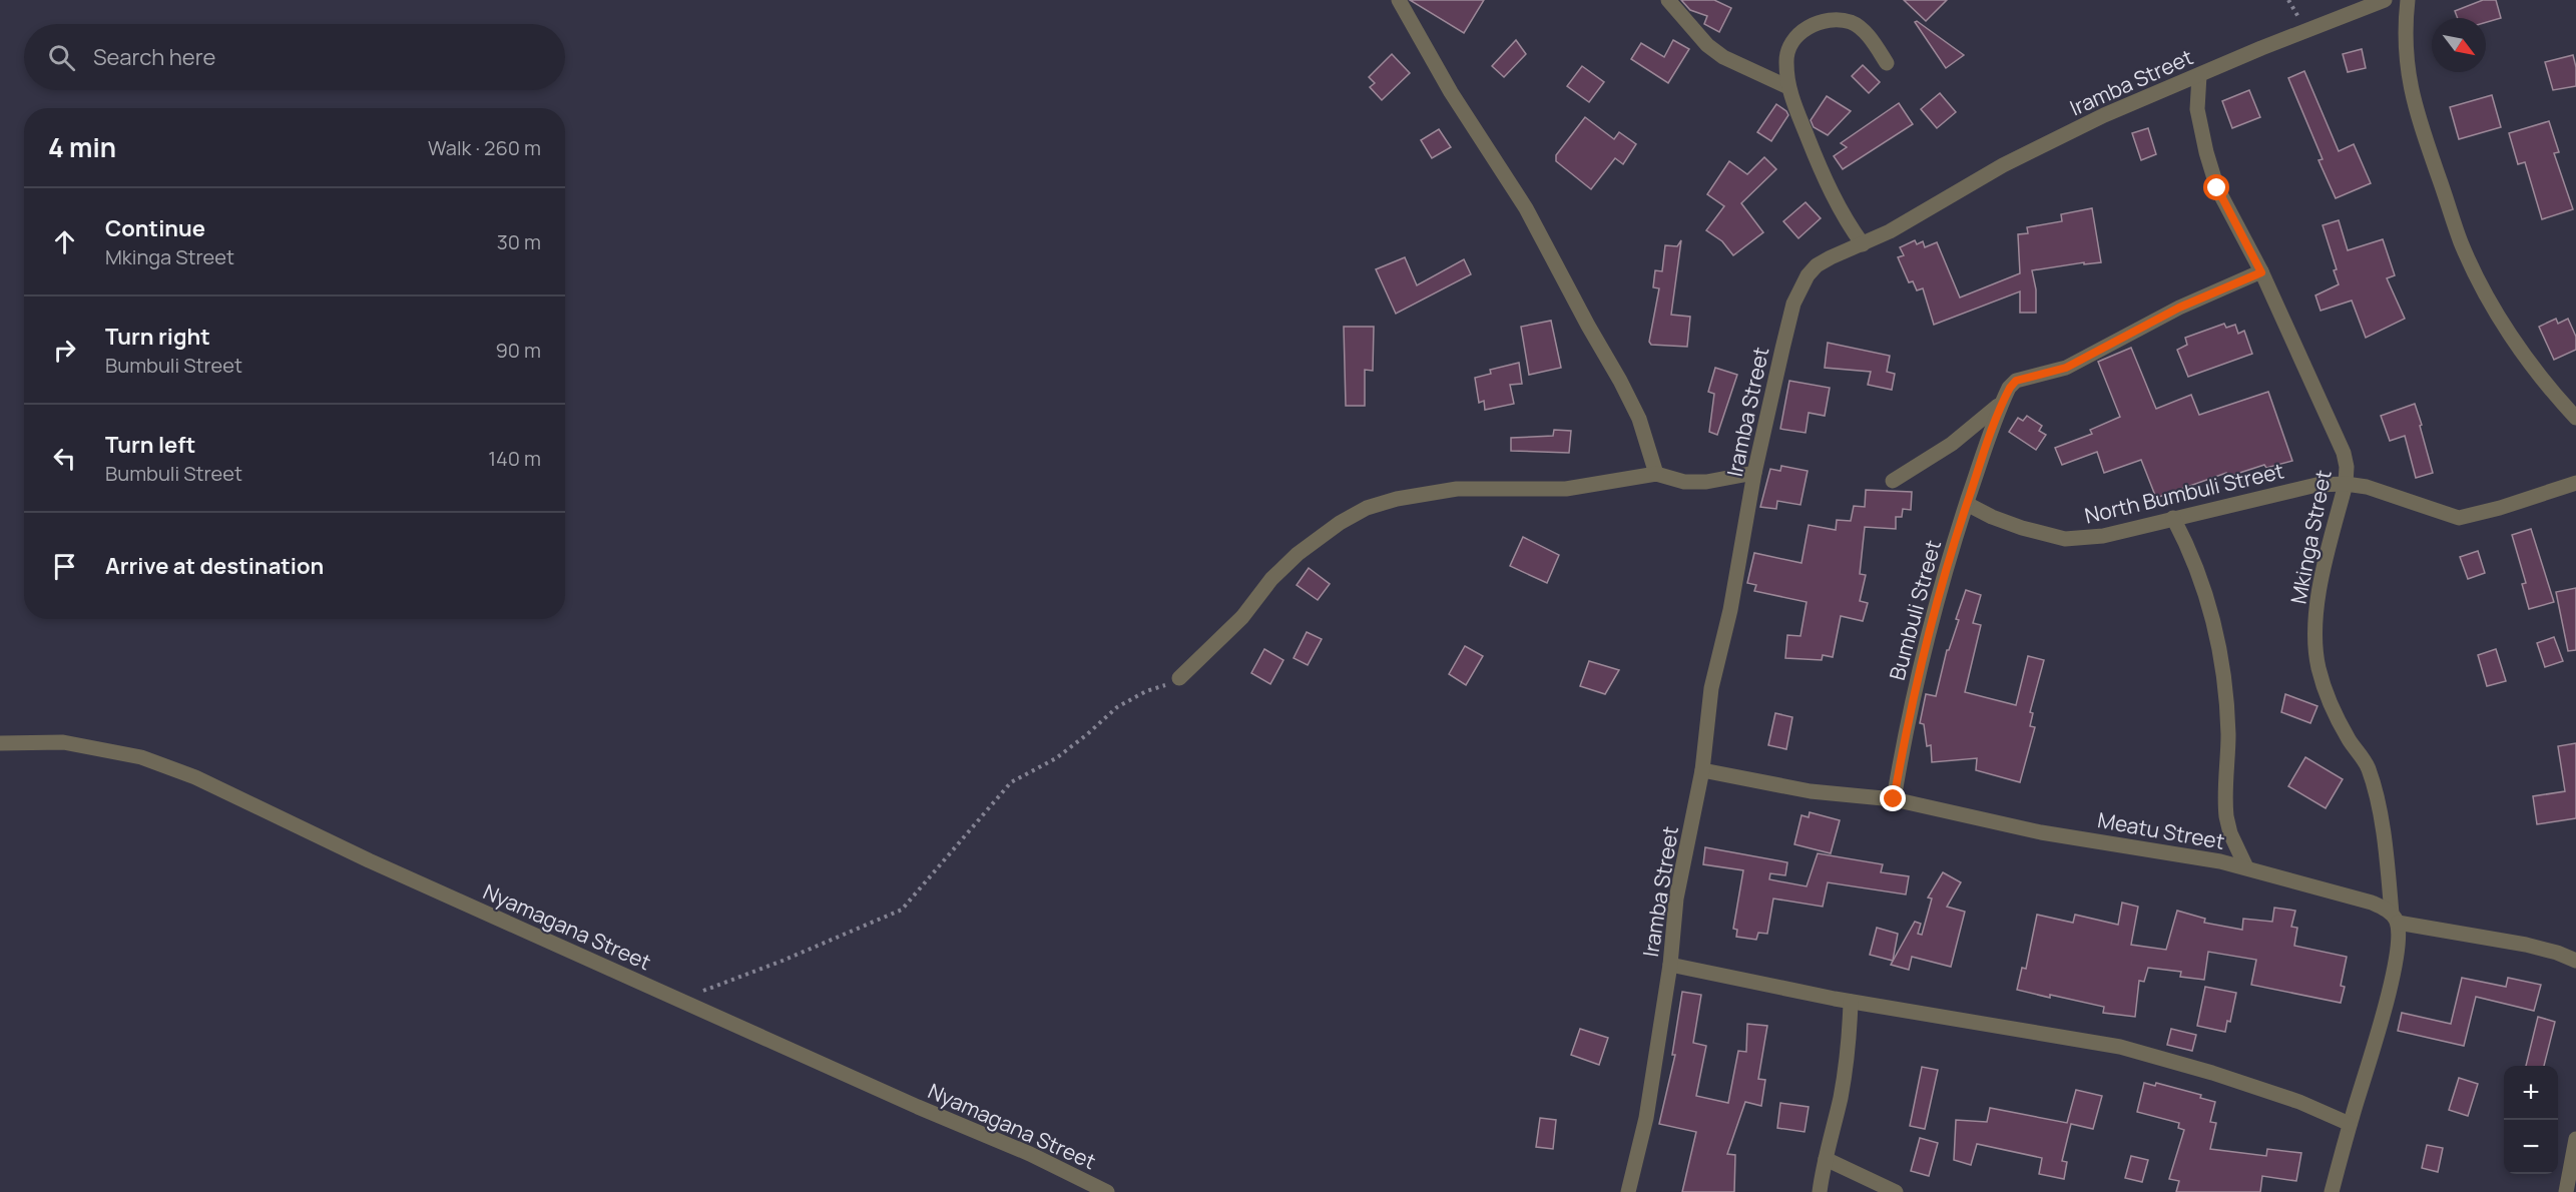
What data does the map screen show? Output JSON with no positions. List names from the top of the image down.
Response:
{
  "streets": {
    "street": [
      "Iramba Street",
      "North Bumbuli Street",
      "Mkinga Street",
      "Bumbuli Street",
      "Meatu Street",
      "Nyamagana Street"
    ]
  },
  "crossings": [
    ["Iramba Street", "Mkinga Street"],
    ["Iramba Street", "Meatu Street"],
    ["North Bumbuli Street", "Mkinga Street"],
    ["North Bumbuli Street", "Bumbuli Street"],
    ["Mkinga Street", "Bumbuli Street"],
    ["Mkinga Street", "Meatu Street"],
    ["Bumbuli Street", "Meatu Street"]
  ],
  "north": "bottom right",
  "page": {
    "search": "Search here",
    "heading": ["4 min", "Walk · 260 m"],
    "list": [
      ["Continue", "Mkinga Street", "30 m"],
      ["Turn right", "Bumbuli Street", "90 m"],
      ["Turn left", "Bumbuli Street", "140 m"],
      "Arrive at destination"
    ],
    "map_buttons": ["+", "−"]
  }
}
